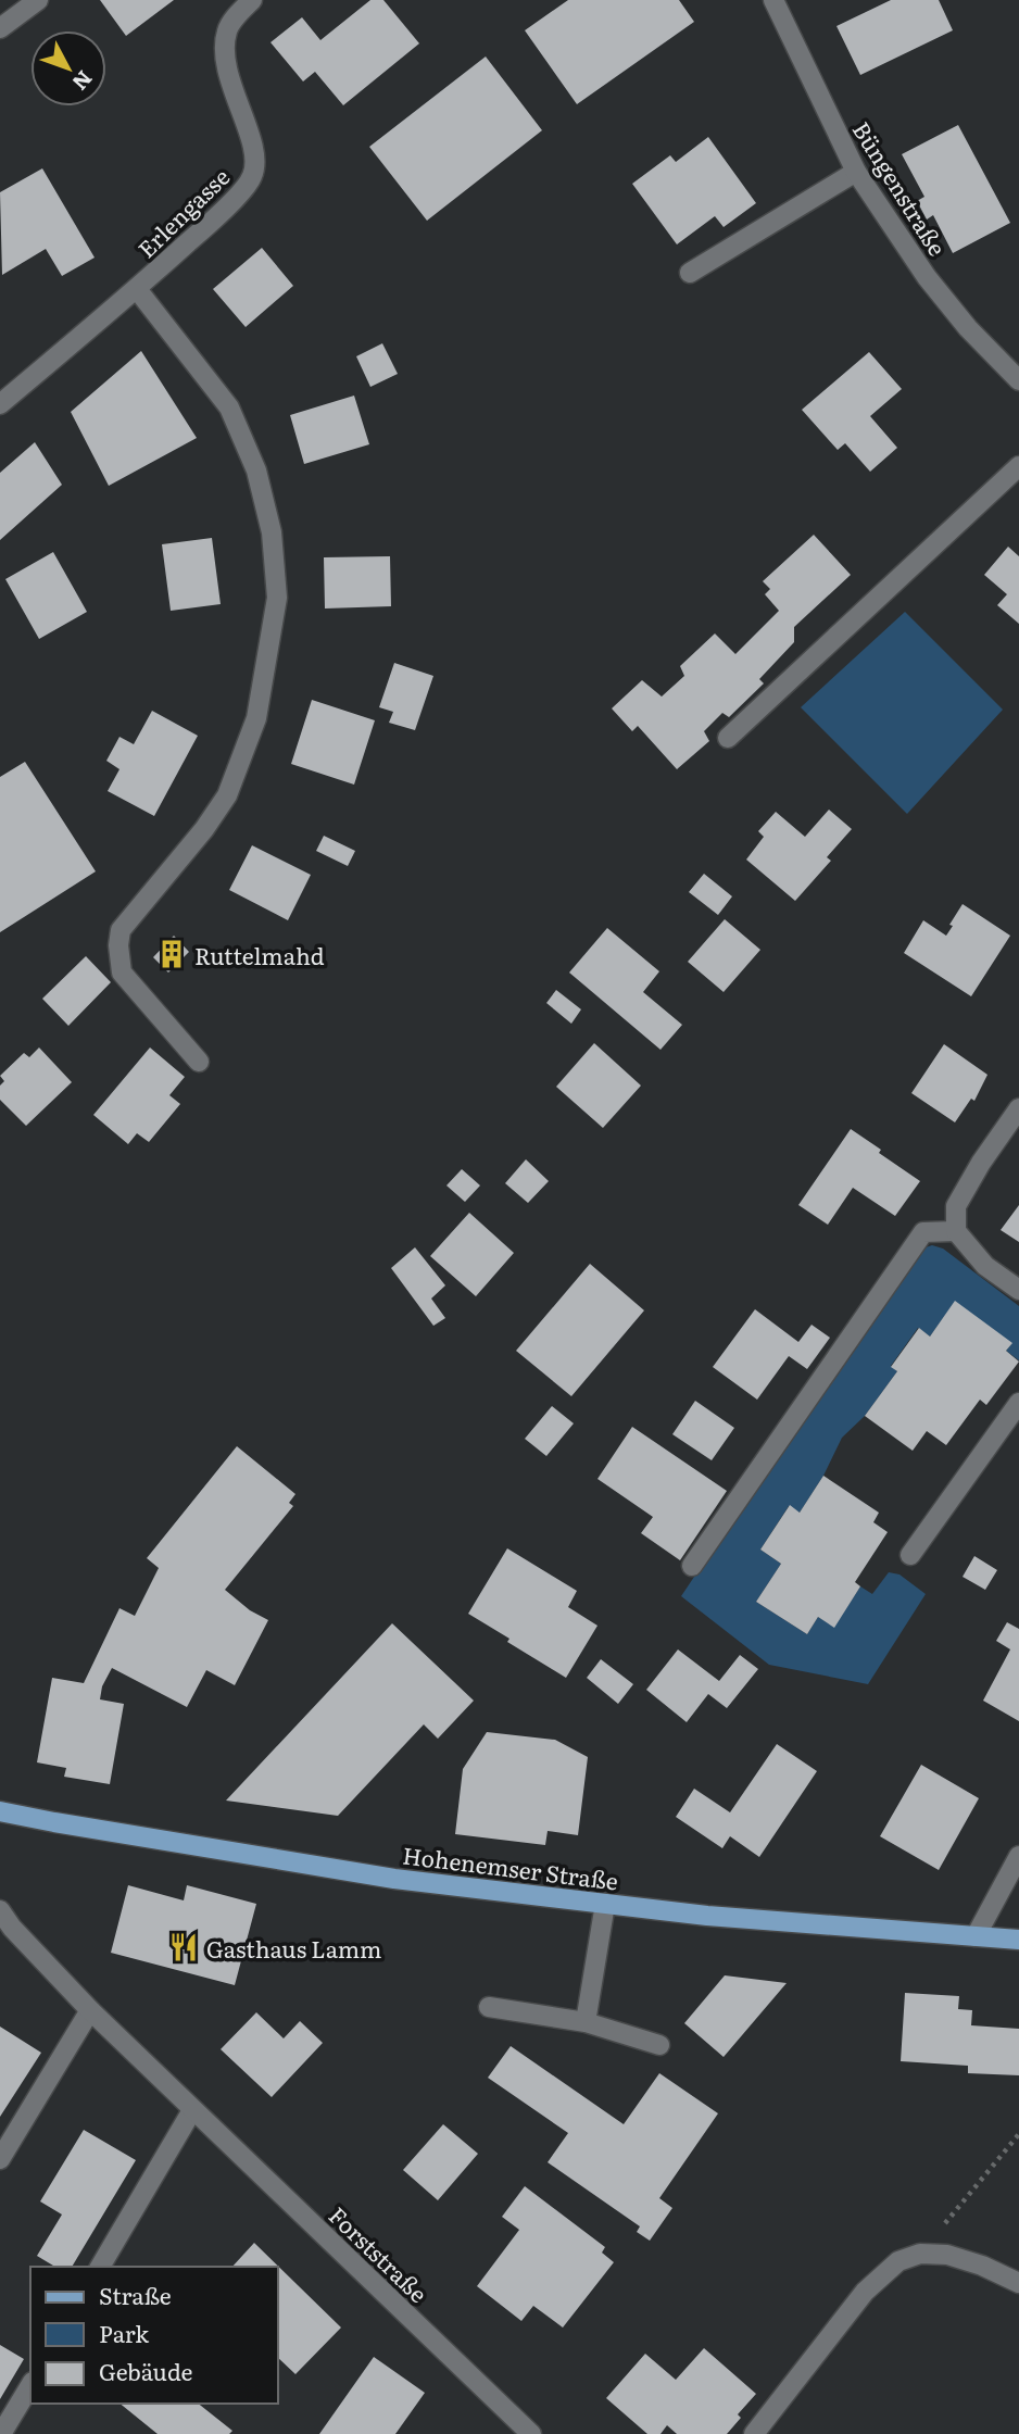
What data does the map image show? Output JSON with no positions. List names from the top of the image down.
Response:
{
  "streets": {
    "main road": ["Hohenemser Straße"],
    "street": ["Büngenstraße", "Erlengasse", "Forststraße"]
  },
  "places": {
    "building": ["Ruttelmahd"],
    "restaurant": ["Gasthaus Lamm"]
  },
  "legend": ["Straße", "Park", "Gebäude"],
  "north": "bottom right"
}
